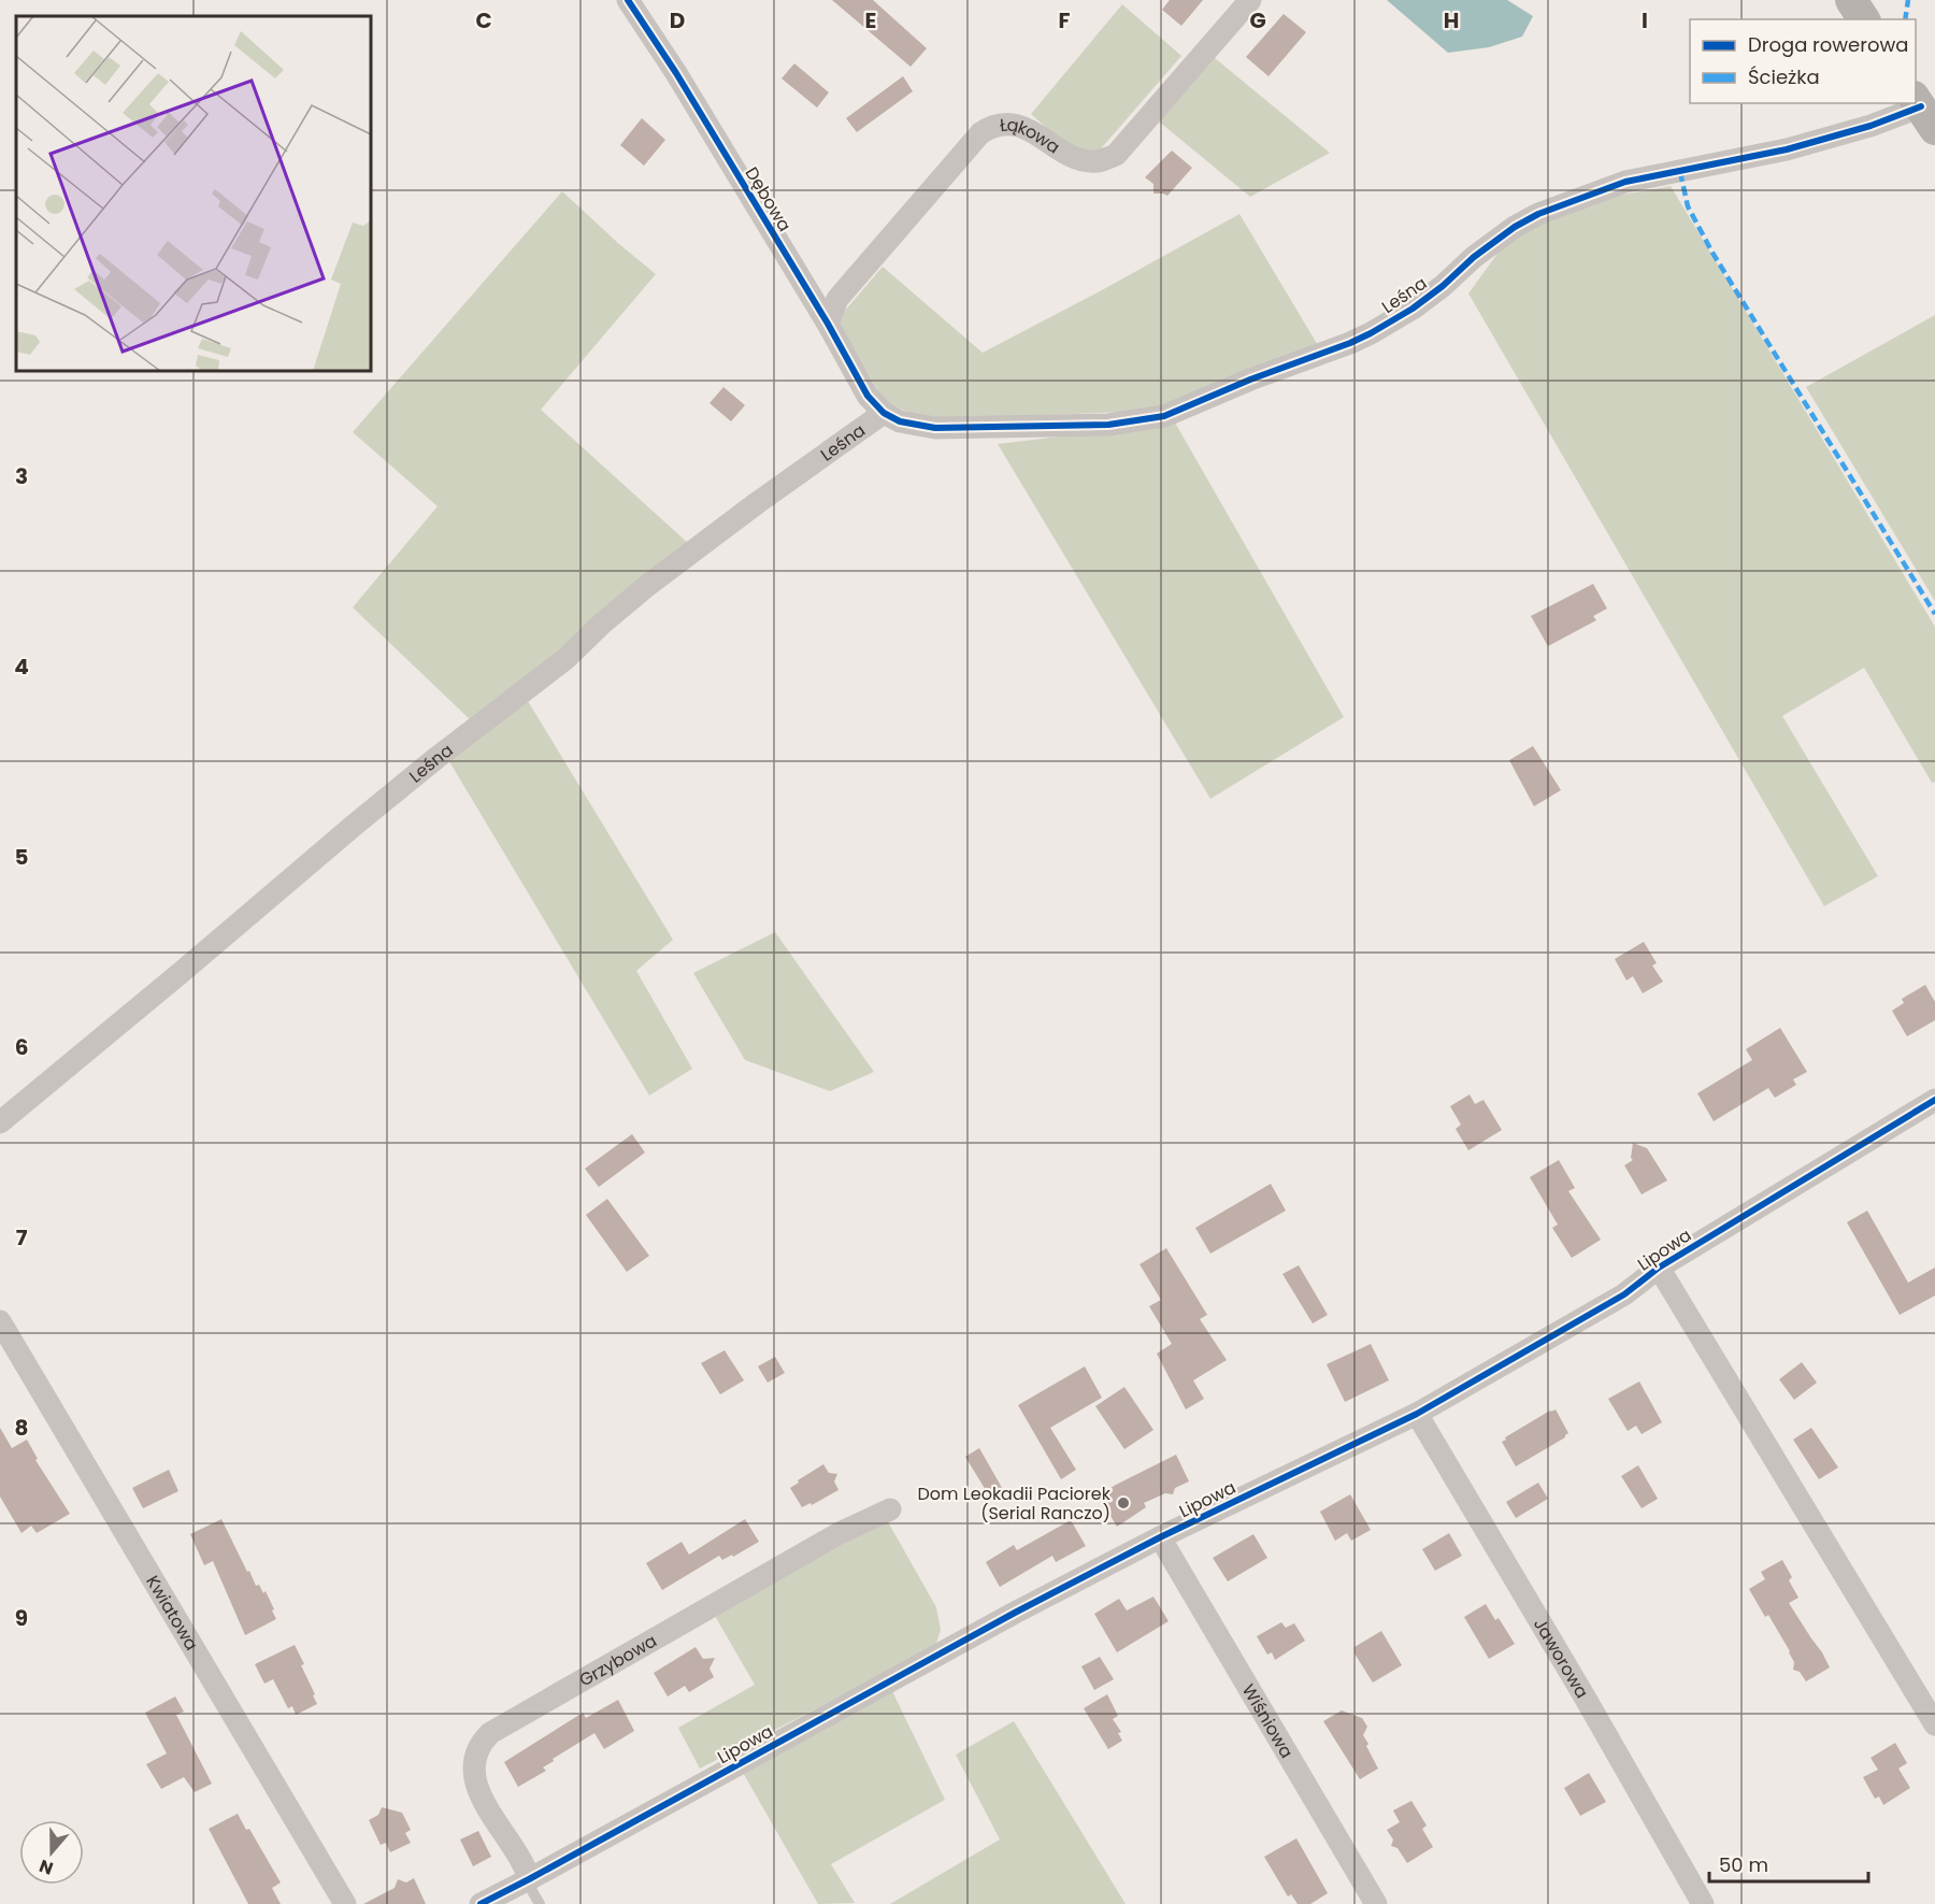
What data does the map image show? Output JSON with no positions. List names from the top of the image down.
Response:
{
  "streets": {
    "street": [
      "Łąkowa",
      "Dębowa",
      "Leśna",
      "Lipowa",
      "Kwiatowa",
      "Jaworowa",
      "Grzybowa",
      "Wiśniowa"
    ]
  },
  "crossings": [
    ["Łąkowa", "Dębowa"],
    ["Dębowa", "Leśna"],
    ["Lipowa", "Jaworowa"],
    ["Lipowa", "Grzybowa"],
    ["Lipowa", "Wiśniowa"]
  ],
  "places": ["Dom Leokadii Paciorek (Serial Ranczo)"],
  "legend": ["Droga rowerowa", "Ścieżka"],
  "scale_bar": "50 m",
  "north": "bottom",
  "grid": {
    "columns": [
      "C",
      "D",
      "E",
      "F",
      "G",
      "H",
      "I"
    ],
    "rows": [
      "3",
      "4",
      "5",
      "6",
      "7",
      "8",
      "9"
    ]
  }
}
